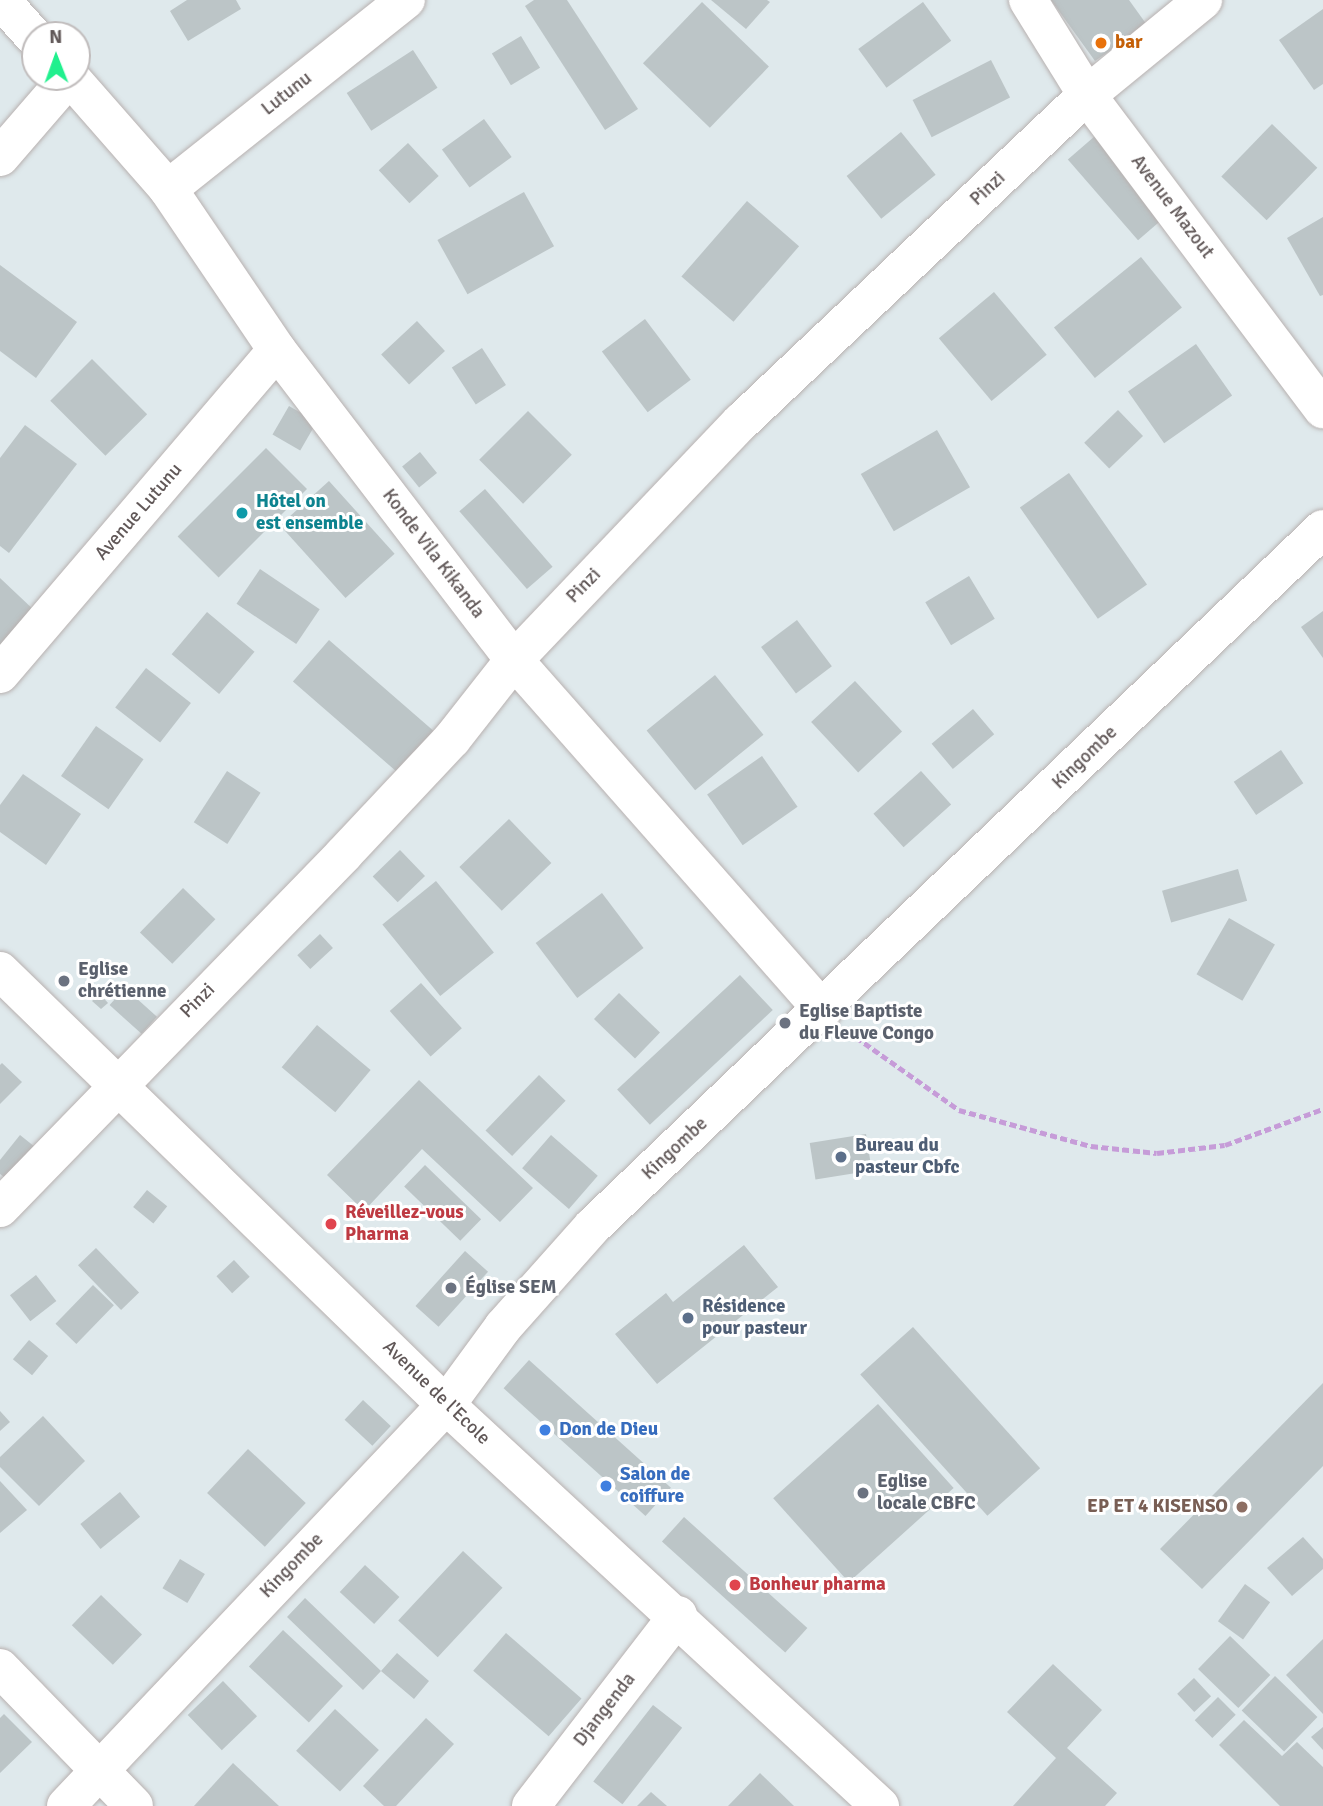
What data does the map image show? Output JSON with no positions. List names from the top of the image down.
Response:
{
  "streets": {
    "street": [
      "Lutunu",
      "Pinzi",
      "Avenue Mazout",
      "Avenue Lutunu",
      "Konde Vila Kikanda",
      "Kingombe",
      "Avenue de l'Ecole",
      "Djangenda"
    ]
  },
  "crossings": [
    ["Lutunu", "Konde Vila Kikanda"],
    ["Pinzi", "Avenue Mazout"],
    ["Pinzi", "Konde Vila Kikanda"],
    ["Pinzi", "Avenue de l'Ecole"],
    ["Avenue Lutunu", "Konde Vila Kikanda"],
    ["Konde Vila Kikanda", "Kingombe"],
    ["Kingombe", "Avenue de l'Ecole"],
    ["Avenue de l'Ecole", "Djangenda"]
  ],
  "places": [
    "bar",
    "Hôtel on est ensemble",
    "Eglise chrétienne",
    "Eglise Baptiste du Fleuve Congo",
    "Bureau du pasteur Cbfc",
    "Réveillez-vous Pharma",
    "Église SEM",
    "Résidence pour pasteur",
    "Don de Dieu",
    "Salon de coiffure",
    "Eglise locale CBFC",
    "EP ET 4 KISENSO",
    "Bonheur pharma"
  ],
  "north": "top"
}
